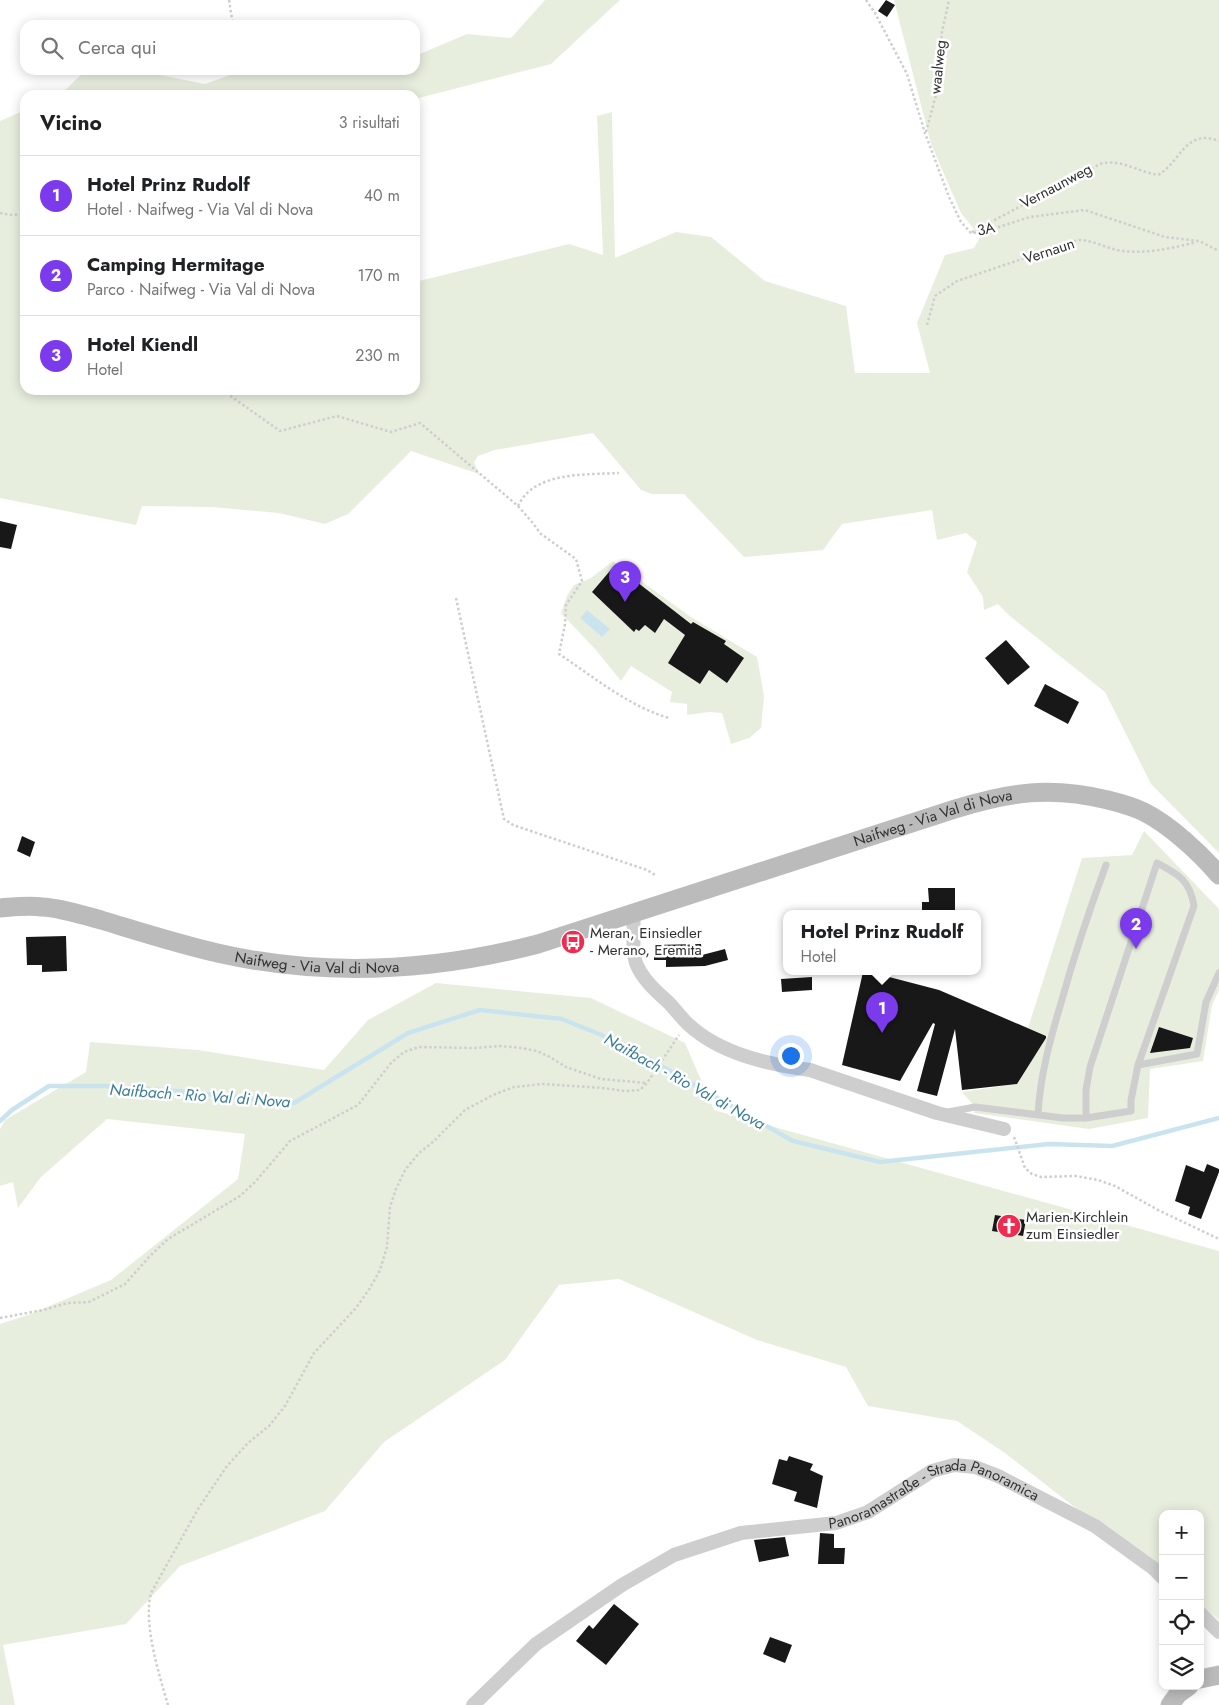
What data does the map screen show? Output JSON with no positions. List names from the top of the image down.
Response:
{
  "streets": {
    "main road": ["Naifweg - Via Val di Nova"],
    "street": ["Panoramastraße - Strada Panoramica"],
    "path": [
      "waalweg",
      "Vernaunweg",
      "3A",
      "Vernaun"
    ]
  },
  "crossings": [
    ["waalweg", "3A"],
    ["Vernaunweg", "3A"],
    ["3A", "Vernaun"]
  ],
  "water": ["Naifbach - Rio Val di Nova"],
  "places": {
    "bus stop": ["Meran, Einsiedler - Merano, Eremita"],
    "church": ["Marien-Kirchlein zum Einsiedler"]
  },
  "page": {
    "search": "Cerca qui",
    "heading": ["Vicino", "3 risultati"],
    "list": [
      {
        "mark": "1",
        "name": "Hotel Prinz Rudolf",
        "note": "Hotel · Naifweg - Via Val di Nova",
        "value": "40 m"
      },
      {
        "mark": "2",
        "name": "Camping Hermitage",
        "note": "Parco · Naifweg - Via Val di Nova",
        "value": "170 m"
      },
      {
        "mark": "3",
        "name": "Hotel Kiendl",
        "note": "Hotel",
        "value": "230 m"
      }
    ],
    "pins": ["3", "2", "1"],
    "popup": ["Hotel Prinz Rudolf", "Hotel"],
    "map_buttons": ["+", "−"]
  }
}
